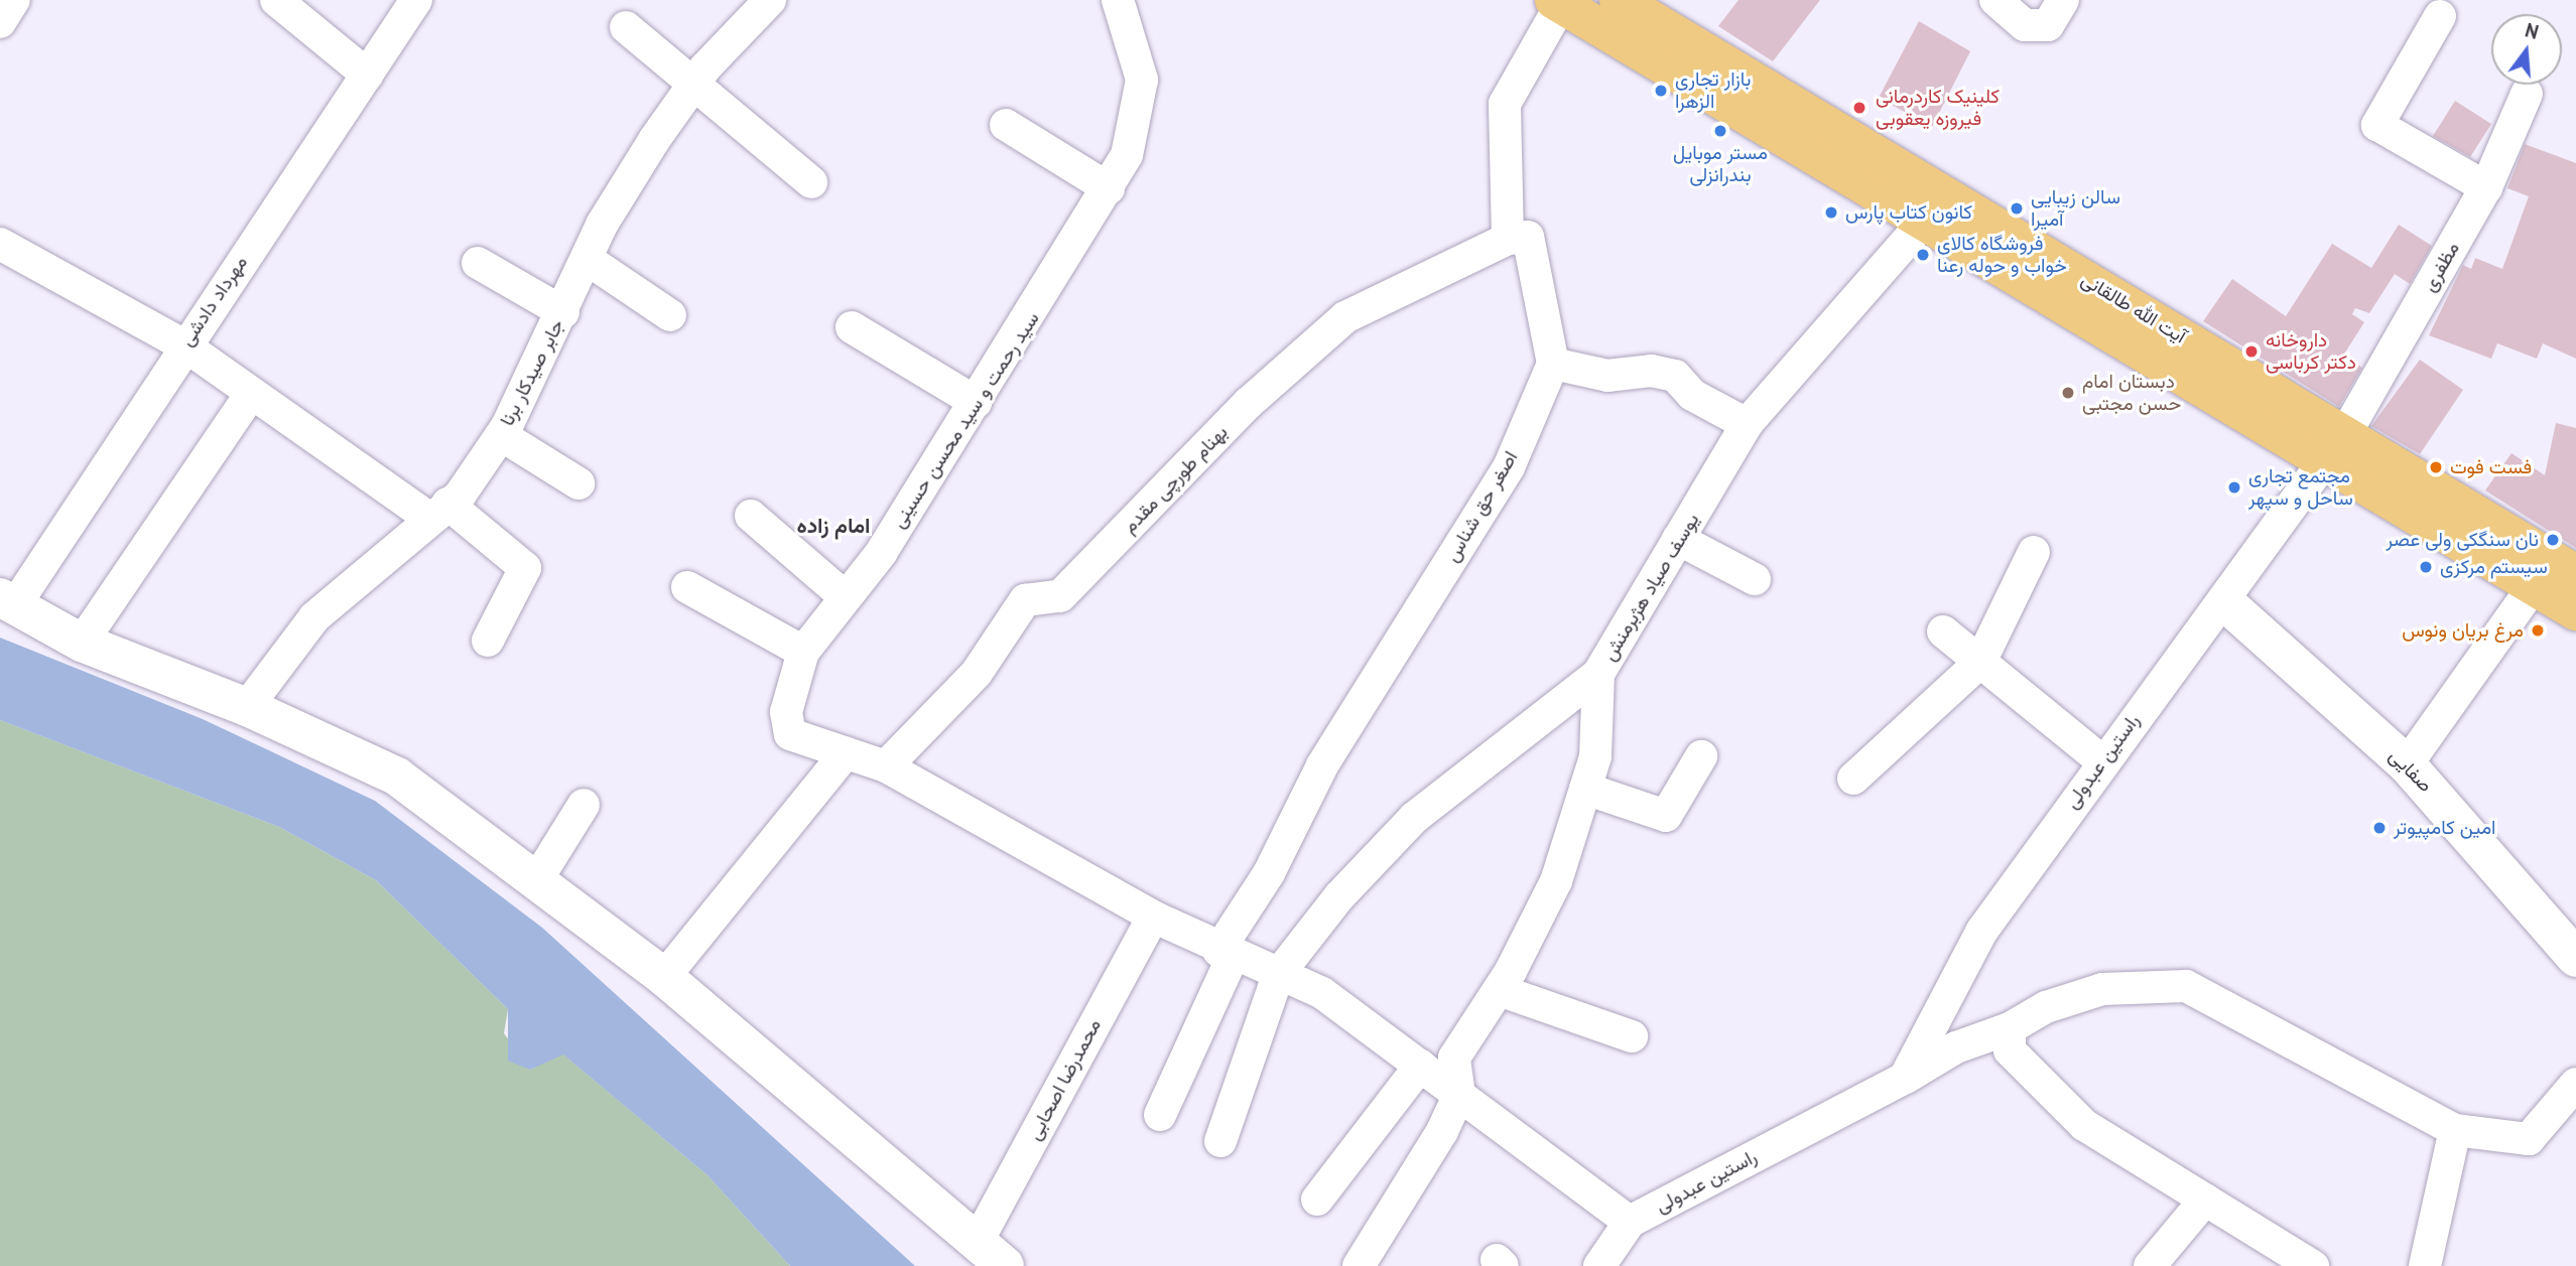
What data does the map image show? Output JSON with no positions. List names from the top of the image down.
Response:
{
  "streets": {
    "main road": ["آیت الله طالقانی"],
    "street": [
      "مظفری",
      "مهرداد دادشی",
      "جابر صیدکار برنا",
      "سید رحمت و سید محسن حسینی",
      "بهنام طورچی مقدم",
      "اصغر حق شناس",
      "یوسف صیاد هژبرمنش",
      "راستین عبدولی",
      "صفایی",
      "محمدرضا اصحابی"
    ]
  },
  "crossings": [
    ["مظفری", "آیت الله طالقانی"],
    ["مظفری", "راستین عبدولی"],
    ["آیت الله طالقانی", "یوسف صیاد هژبرمنش"],
    ["آیت الله طالقانی", "راستین عبدولی"],
    ["سید رحمت و سید محسن حسینی", "بهنام طورچی مقدم"],
    ["سید رحمت و سید محسن حسینی", "اصغر حق شناس"],
    ["سید رحمت و سید محسن حسینی", "یوسف صیاد هژبرمنش"],
    ["سید رحمت و سید محسن حسینی", "راستین عبدولی"],
    ["سید رحمت و سید محسن حسینی", "محمدرضا اصحابی"],
    ["راستین عبدولی", "صفایی"]
  ],
  "districts": ["امام زاده"],
  "places": [
    "بازار تجاری الزهرا",
    "کلینیک کاردرمانی فیروزه یعقوبی",
    "مستر موبایل بندرانزلی",
    "سالن زیبایی آمیرا",
    "کانون کتاب پارس",
    "فروشگاه کالای خواب و حوله رعنا",
    "داروخانه دکتر کرباسی",
    "دبستان امام حسن مجتبی",
    "فست فوت",
    "مجتمع تجاری ساحل و سپهر",
    "نان سنگکی ولی عصر",
    "سیستم مرکزی",
    "مرغ بریان ونوس",
    "امین کامپیوتر"
  ],
  "north": "top"
}
